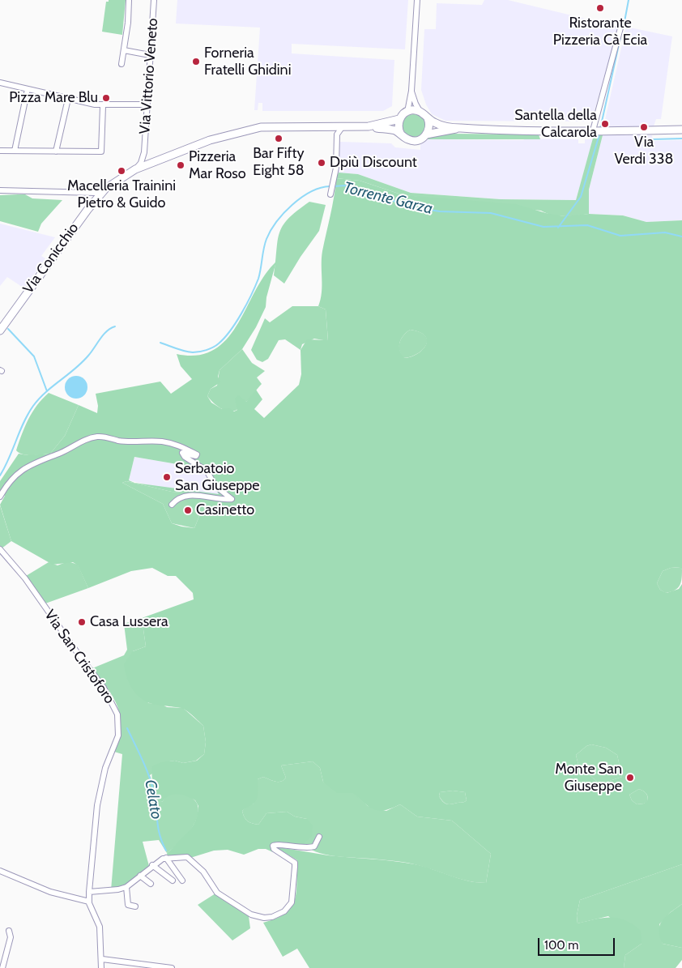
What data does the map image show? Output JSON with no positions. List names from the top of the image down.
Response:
{
  "streets": {
    "main road": ["Via Conicchio"],
    "street": ["Via Vittorio Veneto", "Via San Cristoforo"]
  },
  "crossings": [
    ["Via Vittorio Veneto", "Via Conicchio"]
  ],
  "water": ["Torrente Garza", "Celato"],
  "places": [
    "Ristorante Pizzeria Cà Ecia",
    "Forneria Fratelli Ghidini",
    "Pizza Mare Blu",
    "Santella della Calcarola",
    "Via Verdi 338",
    "Bar Fifty Eight 58",
    "Dpiù Discount",
    "Pizzeria Mar Roso",
    "Macelleria Trainini Pietro & Guido",
    "Serbatoio San Giuseppe",
    "Casinetto",
    "Casa Lussera",
    "Monte San Giuseppe"
  ],
  "scale_bar": "100 m"
}
